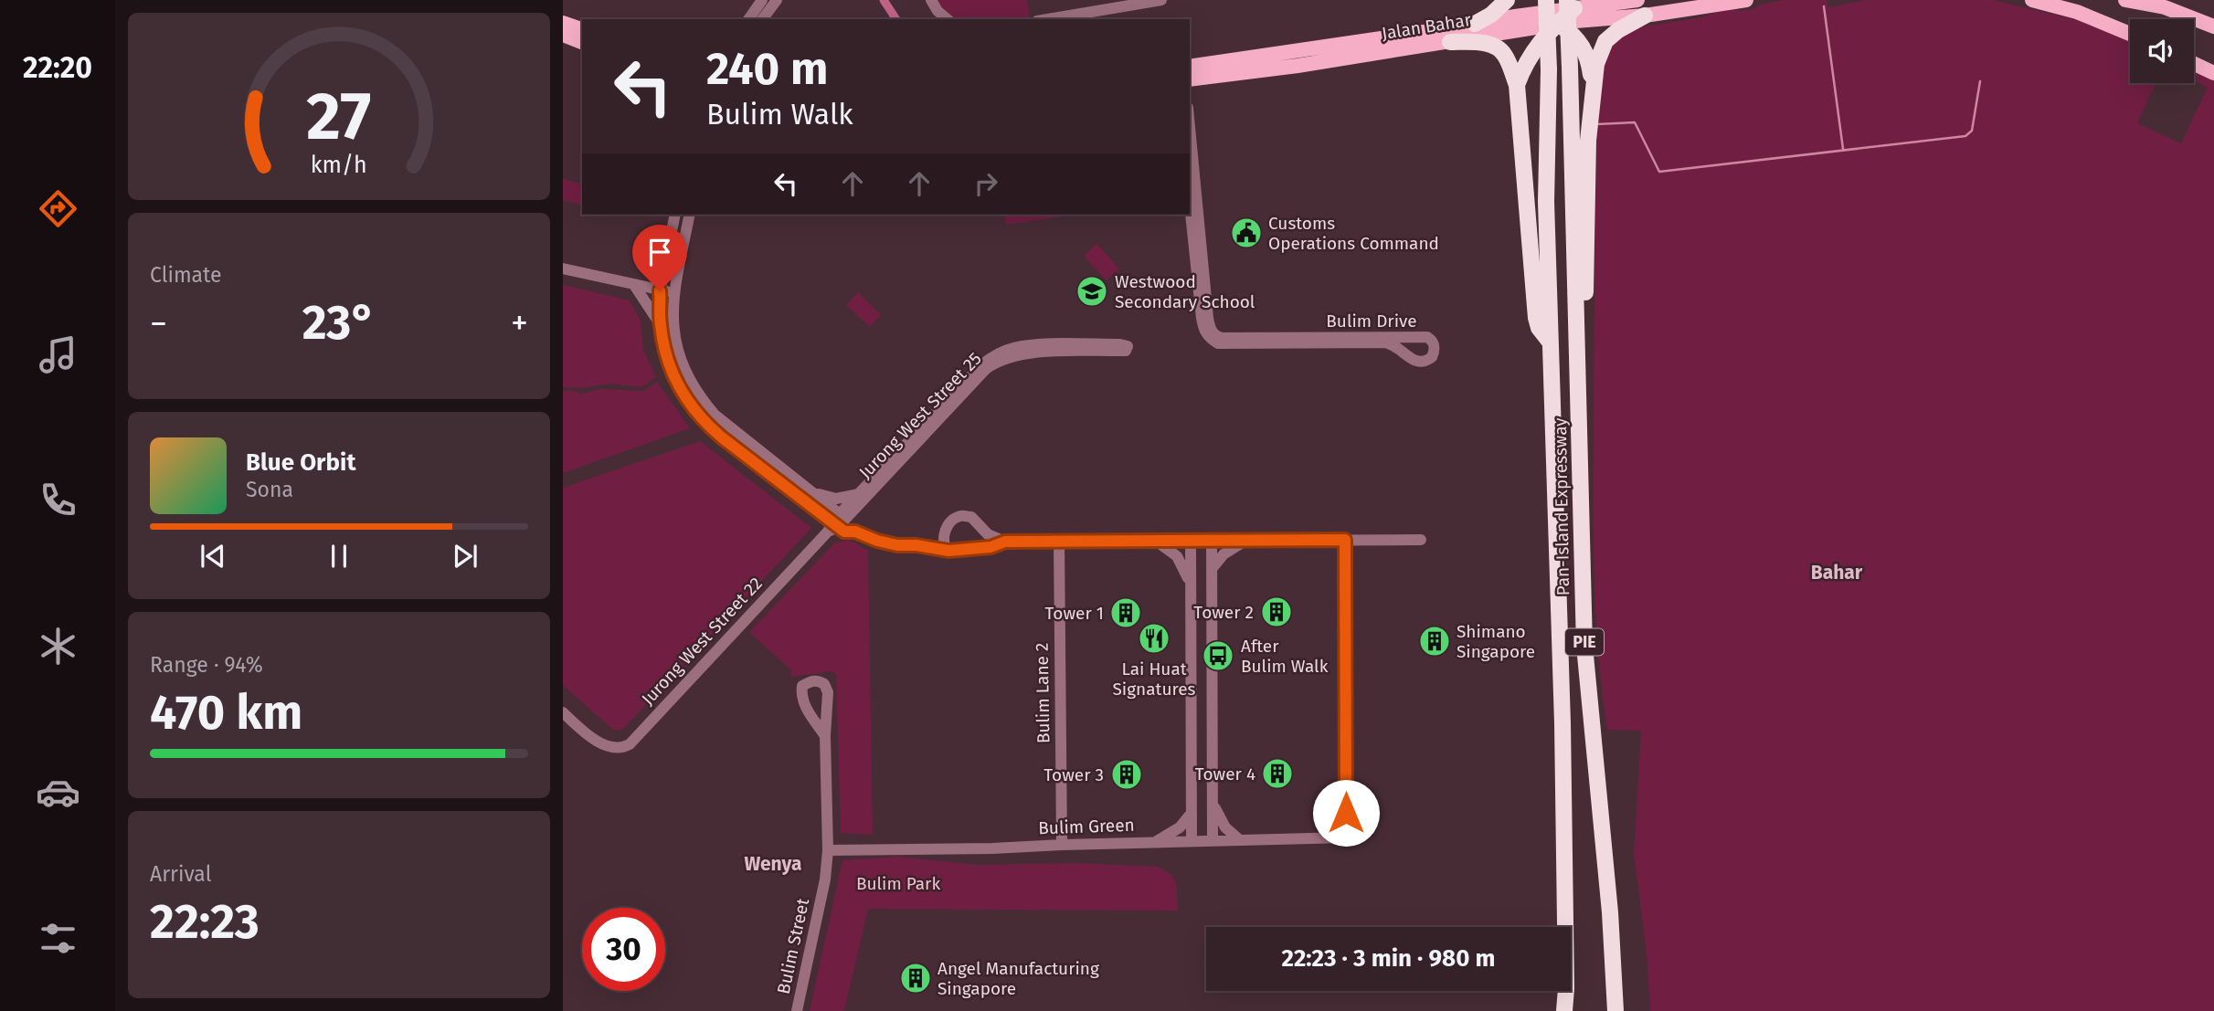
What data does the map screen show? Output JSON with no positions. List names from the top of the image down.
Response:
{
  "streets": {
    "highway": ["Pan-Island Expressway", "PIE"],
    "main road": ["Jalan Bahar"],
    "street": [
      "Bulim Drive",
      "Jurong West Street 25",
      "Jurong West Street 22",
      "Bulim Lane 2",
      "Bulim Green",
      "Bulim Street"
    ]
  },
  "crossings": [
    ["Jalan Bahar", "Pan-Island Expressway"],
    ["Jurong West Street 25", "Jurong West Street 22"],
    ["Bulim Lane 2", "Bulim Green"],
    ["Bulim Green", "Bulim Street"]
  ],
  "districts": ["Bahar", "Wenya"],
  "parks": ["Bulim Park"],
  "places": {
    "public building": ["Customs Operations Command"],
    "school or university": ["Westwood Secondary School"],
    "building": [
      "Tower 2",
      "Tower 1",
      "Shimano Singapore",
      "Tower 4",
      "Tower 3",
      "Angel Manufacturing Singapore"
    ],
    "restaurant": ["Lai Huat Signatures"],
    "bus stop": ["After Bulim Walk"]
  },
  "page": {
    "tabs": "22:20",
    "turn": ["240 m", "Bulim Walk"],
    "tile": [
      "Climate",
      ["Range · 94%", "470 km"],
      ["Arrival", "22:23"]
    ],
    "heat": ["−", "23°", "+"],
    "song": ["Blue Orbit", "Sona"],
    "limit": "30",
    "trip": "22:23 · 3 min · 980 m",
    "gauge": ["27", "km/h"]
  }
}
